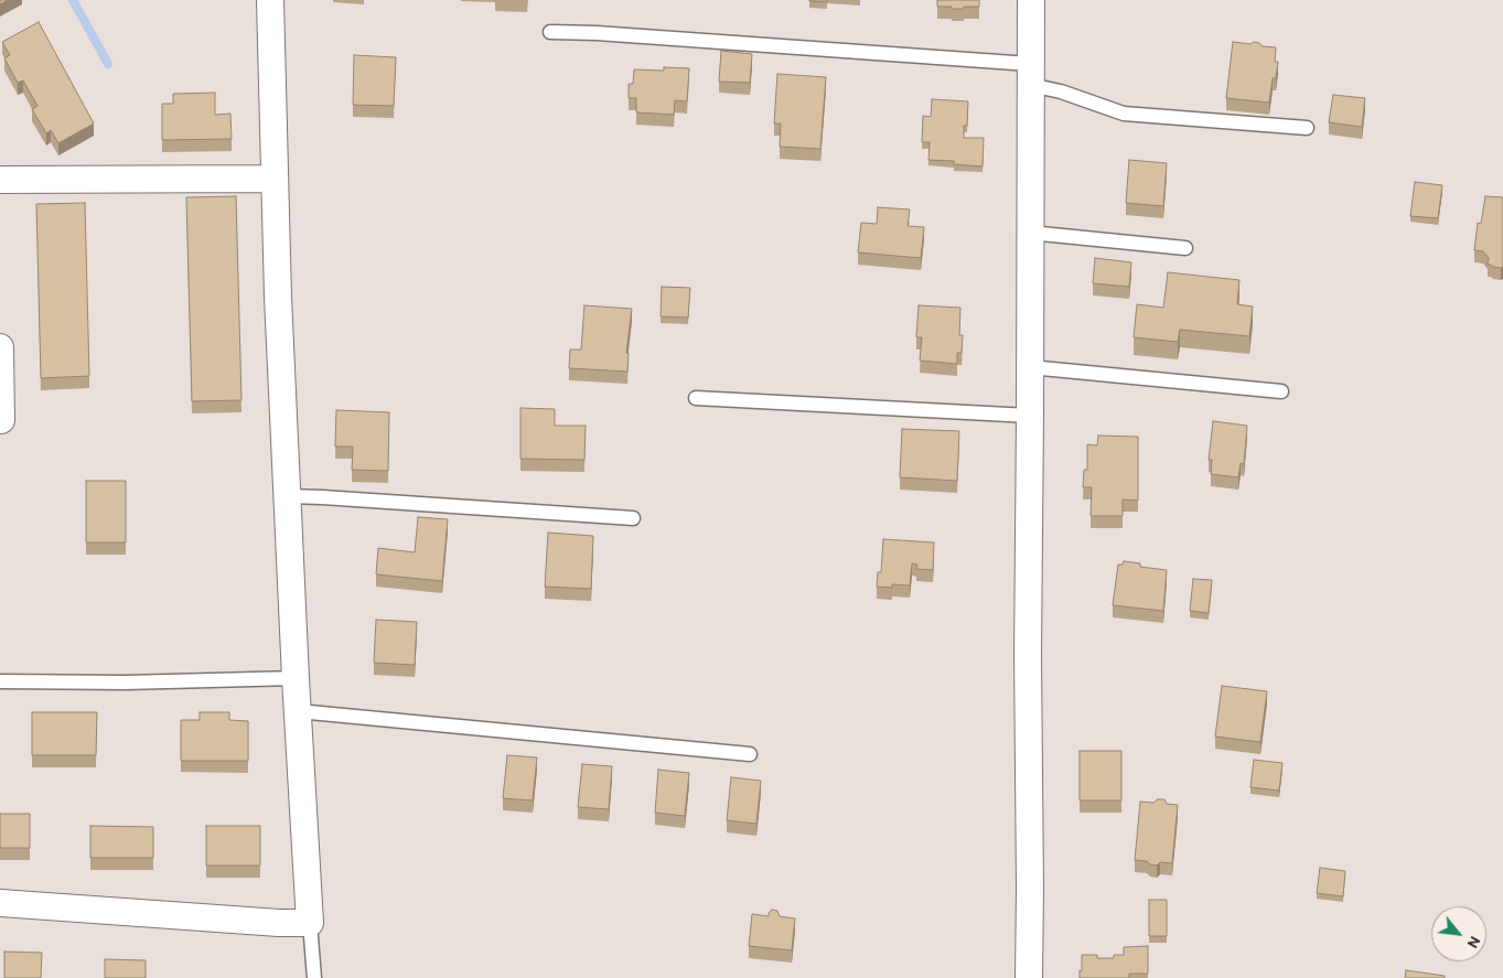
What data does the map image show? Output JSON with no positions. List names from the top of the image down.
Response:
{
  "north": "bottom right"
}
